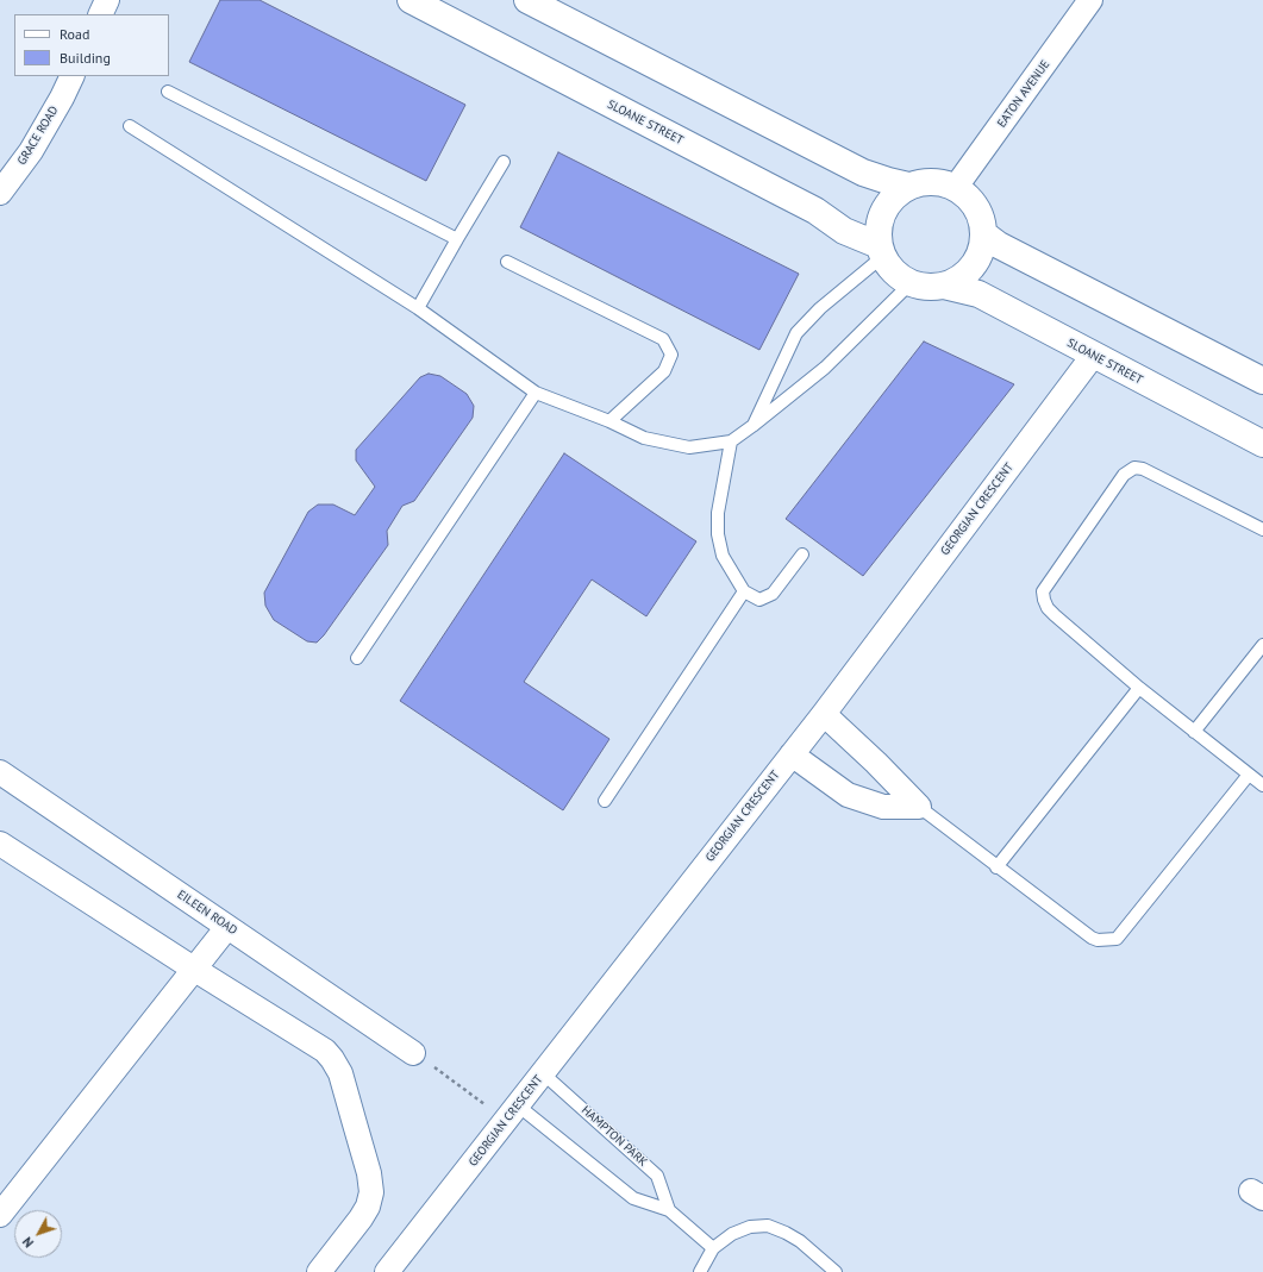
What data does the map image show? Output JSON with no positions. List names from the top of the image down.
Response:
{
  "streets": {
    "street": [
      "EATON AVENUE",
      "SLOANE STREET",
      "GRACE ROAD",
      "GEORGIAN CRESCENT",
      "EILEEN ROAD"
    ],
    "lane": ["HAMPTON PARK"]
  },
  "crossings": [
    ["EATON AVENUE", "SLOANE STREET"],
    ["SLOANE STREET", "GEORGIAN CRESCENT"],
    ["GEORGIAN CRESCENT", "HAMPTON PARK"]
  ],
  "legend": ["Road", "Building"],
  "north": "bottom left"
}
